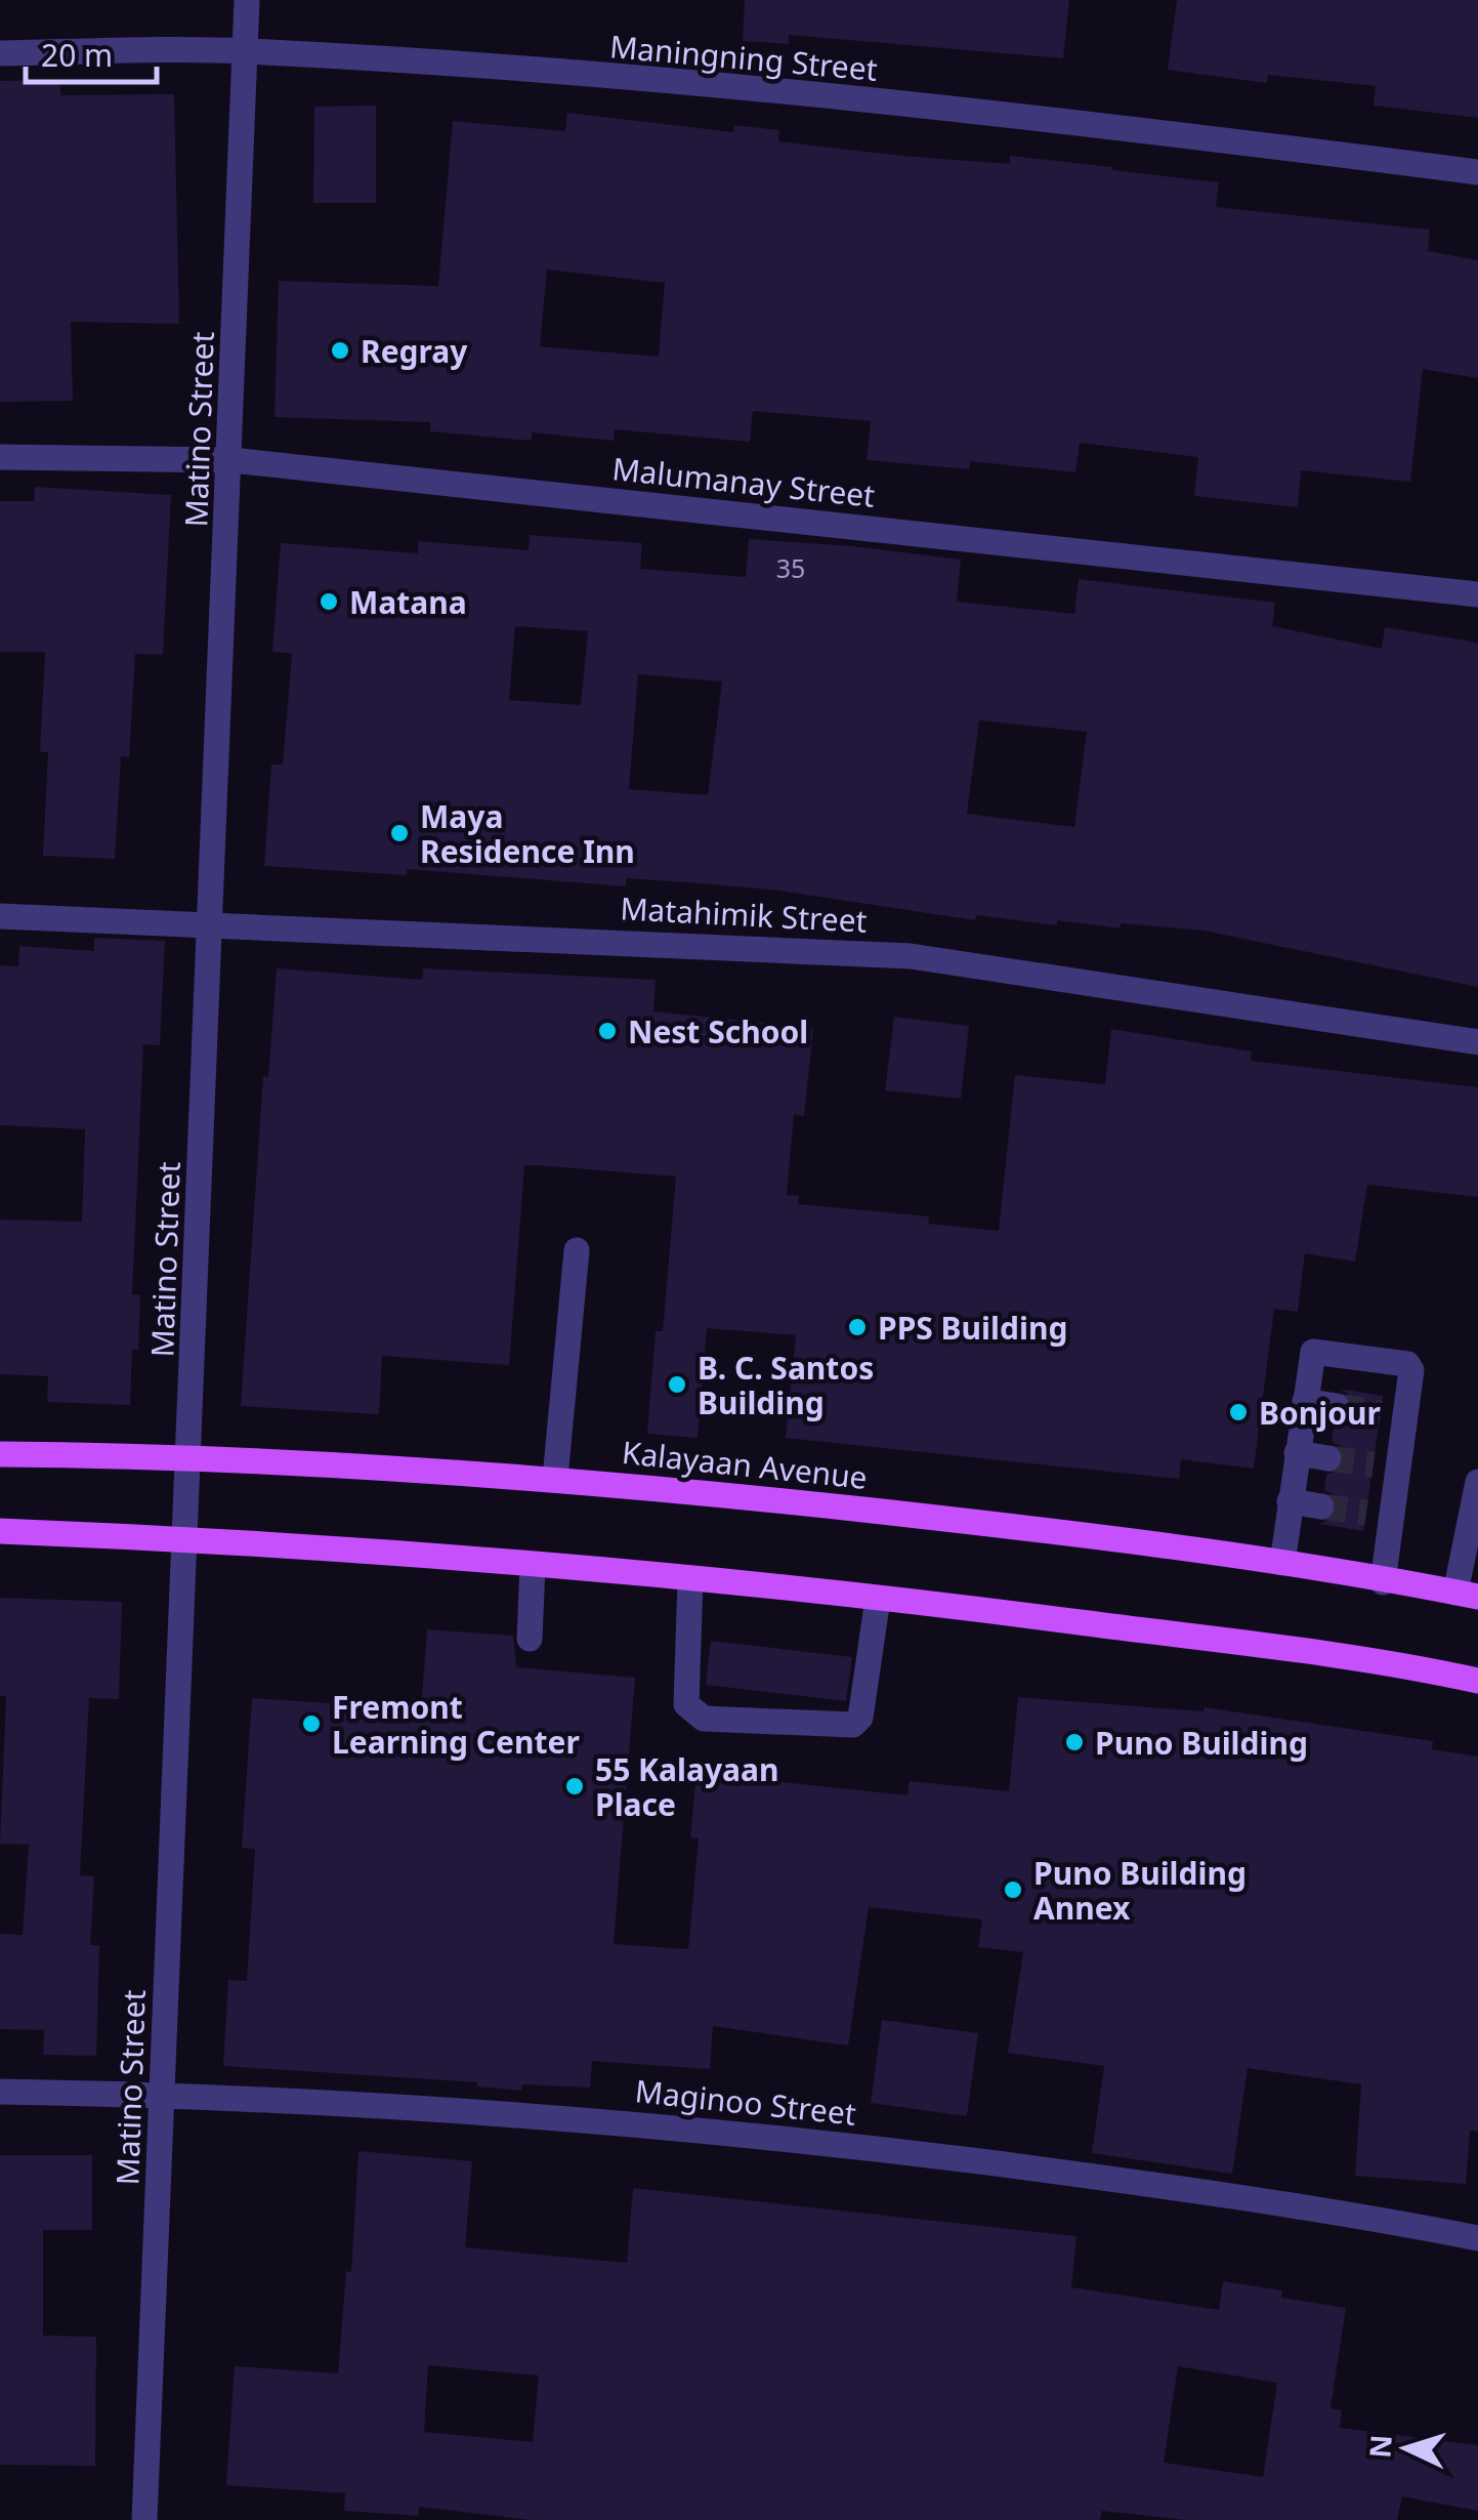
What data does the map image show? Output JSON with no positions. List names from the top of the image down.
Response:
{
  "streets": {
    "main road": ["Kalayaan Avenue"],
    "street": [
      "Maningning Street",
      "Matino Street",
      "Malumanay Street",
      "Matahimik Street",
      "Maginoo Street"
    ]
  },
  "crossings": [
    ["Maningning Street", "Matino Street"],
    ["Matino Street", "Malumanay Street"],
    ["Matino Street", "Matahimik Street"],
    ["Matino Street", "Kalayaan Avenue"],
    ["Matino Street", "Maginoo Street"]
  ],
  "places": [
    "Regray",
    "Matana",
    "Maya Residence Inn",
    "Nest School",
    "PPS Building",
    "B. C. Santos Building",
    "Bonjour",
    "Fremont Learning Center",
    "Puno Building",
    "55 Kalayaan Place",
    "Puno Building Annex"
  ],
  "house_numbers": ["35"],
  "scale_bar": "20 m",
  "north": "left"
}
